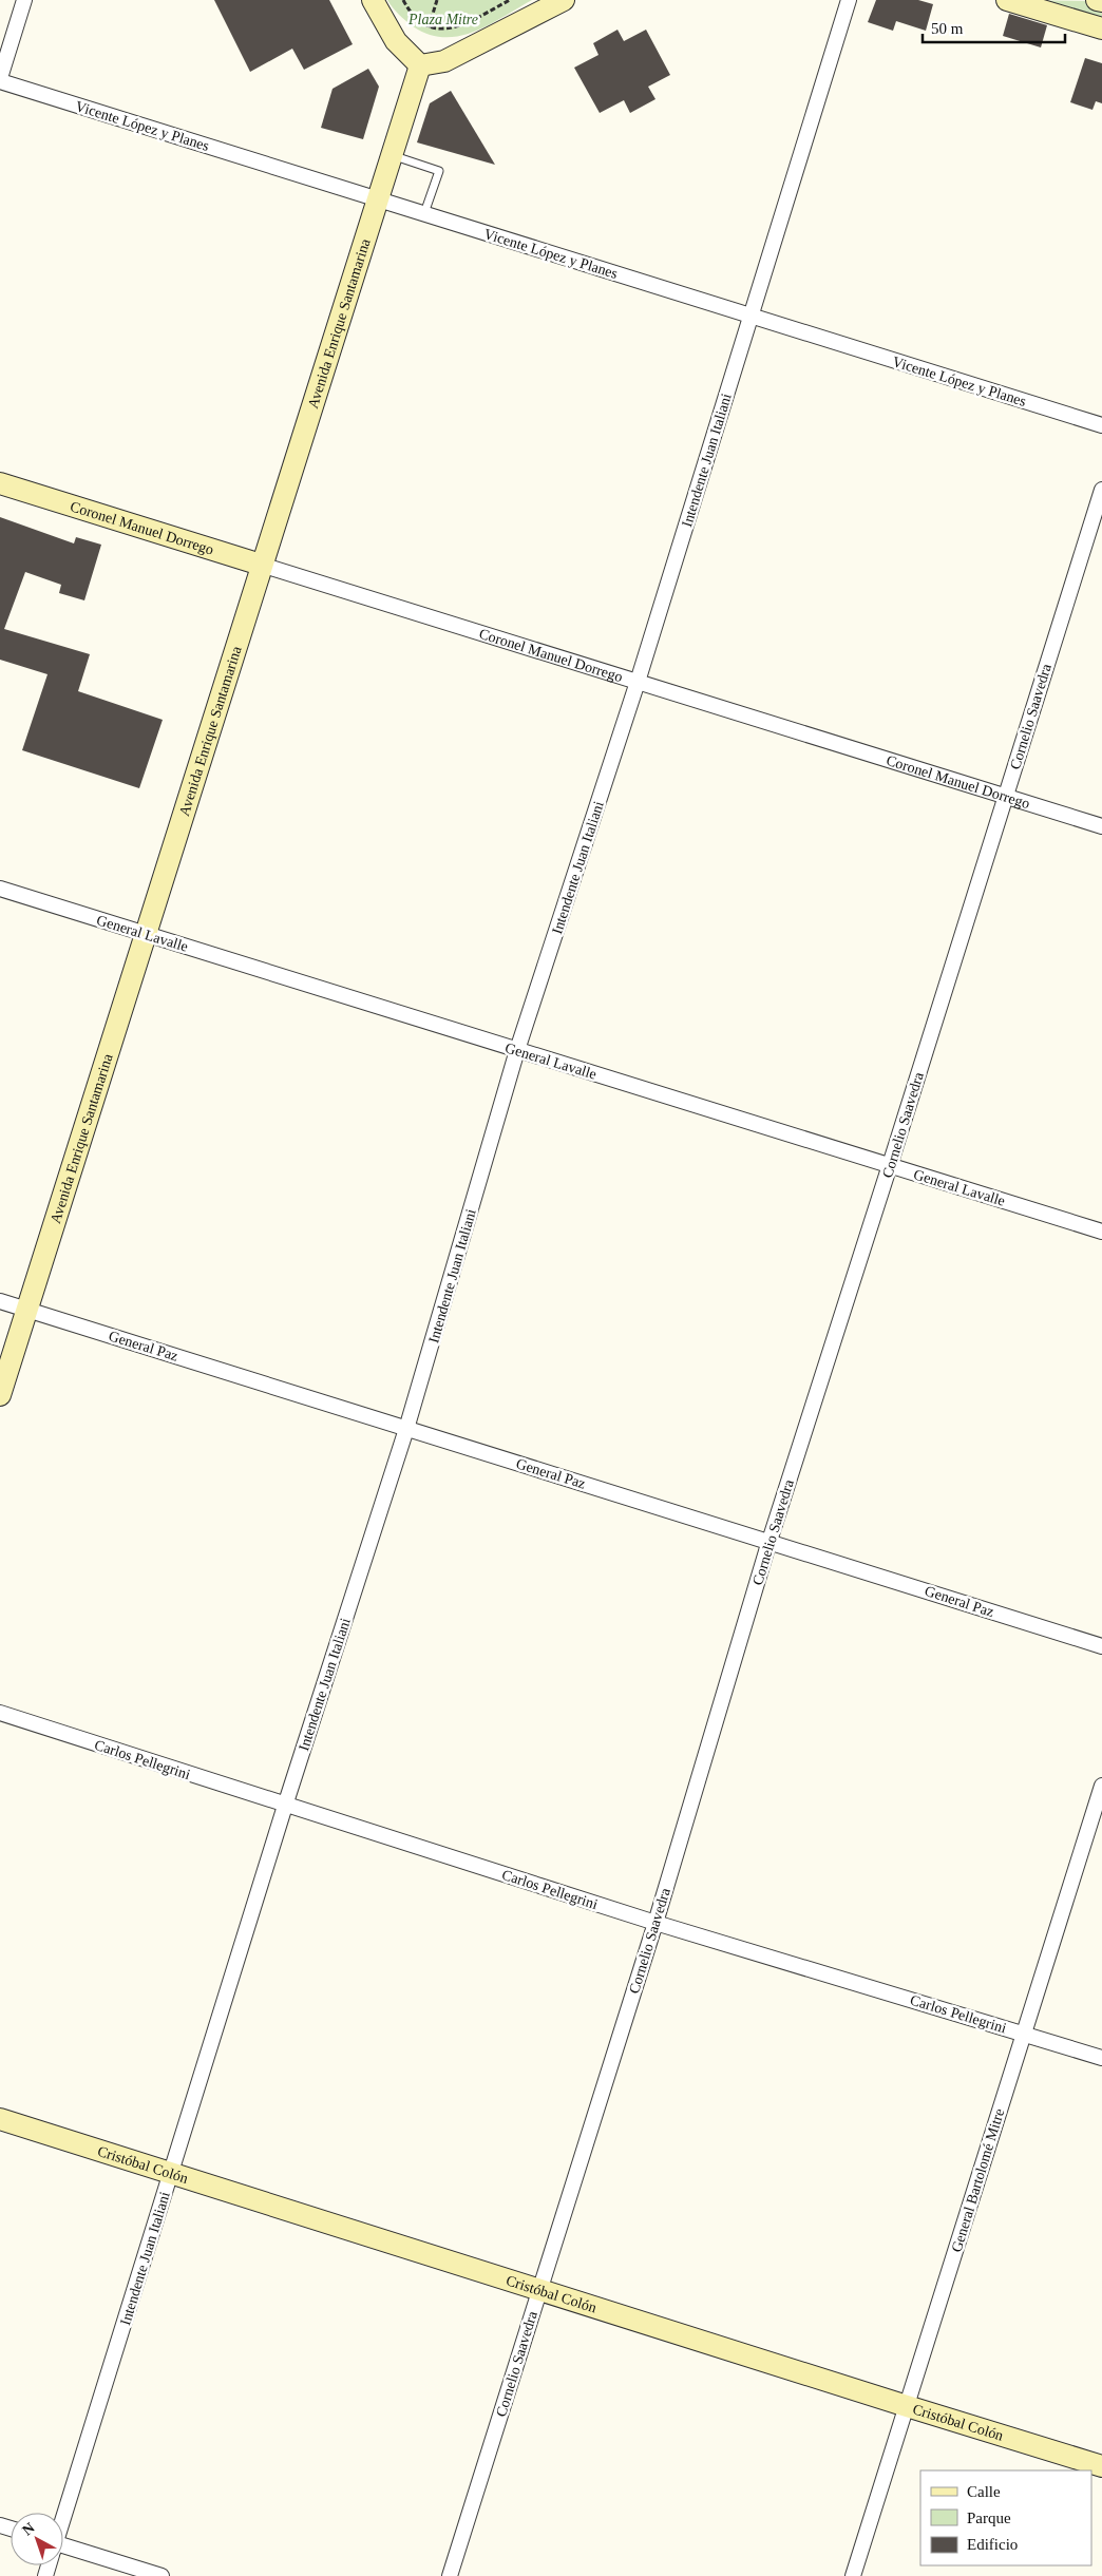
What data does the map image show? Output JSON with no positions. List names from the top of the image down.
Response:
{
  "streets": {
    "main road": ["Avenida Enrique Santamarina", "Coronel Manuel Dorrego", "Cristóbal Colón"],
    "street": [
      "Vicente López y Planes",
      "Intendente Juan Italiani",
      "Cornelio Saavedra",
      "General Lavalle",
      "General Paz",
      "Carlos Pellegrini",
      "General Bartolomé Mitre"
    ]
  },
  "crossings": [
    ["Vicente López y Planes", "Avenida Enrique Santamarina"],
    ["Vicente López y Planes", "Intendente Juan Italiani"],
    ["Avenida Enrique Santamarina", "Coronel Manuel Dorrego"],
    ["Avenida Enrique Santamarina", "General Lavalle"],
    ["Avenida Enrique Santamarina", "General Paz"],
    ["Intendente Juan Italiani", "Coronel Manuel Dorrego"],
    ["Intendente Juan Italiani", "General Lavalle"],
    ["Intendente Juan Italiani", "General Paz"],
    ["Intendente Juan Italiani", "Carlos Pellegrini"],
    ["Intendente Juan Italiani", "Cristóbal Colón"],
    ["Coronel Manuel Dorrego", "Cornelio Saavedra"],
    ["Cornelio Saavedra", "General Lavalle"],
    ["Cornelio Saavedra", "General Paz"],
    ["Cornelio Saavedra", "Carlos Pellegrini"],
    ["Cornelio Saavedra", "Cristóbal Colón"],
    ["Carlos Pellegrini", "General Bartolomé Mitre"],
    ["Cristóbal Colón", "General Bartolomé Mitre"]
  ],
  "parks": ["Plaza Mitre"],
  "legend": ["Calle", "Parque", "Edificio"],
  "scale_bar": "50 m",
  "north": "top left"
}
